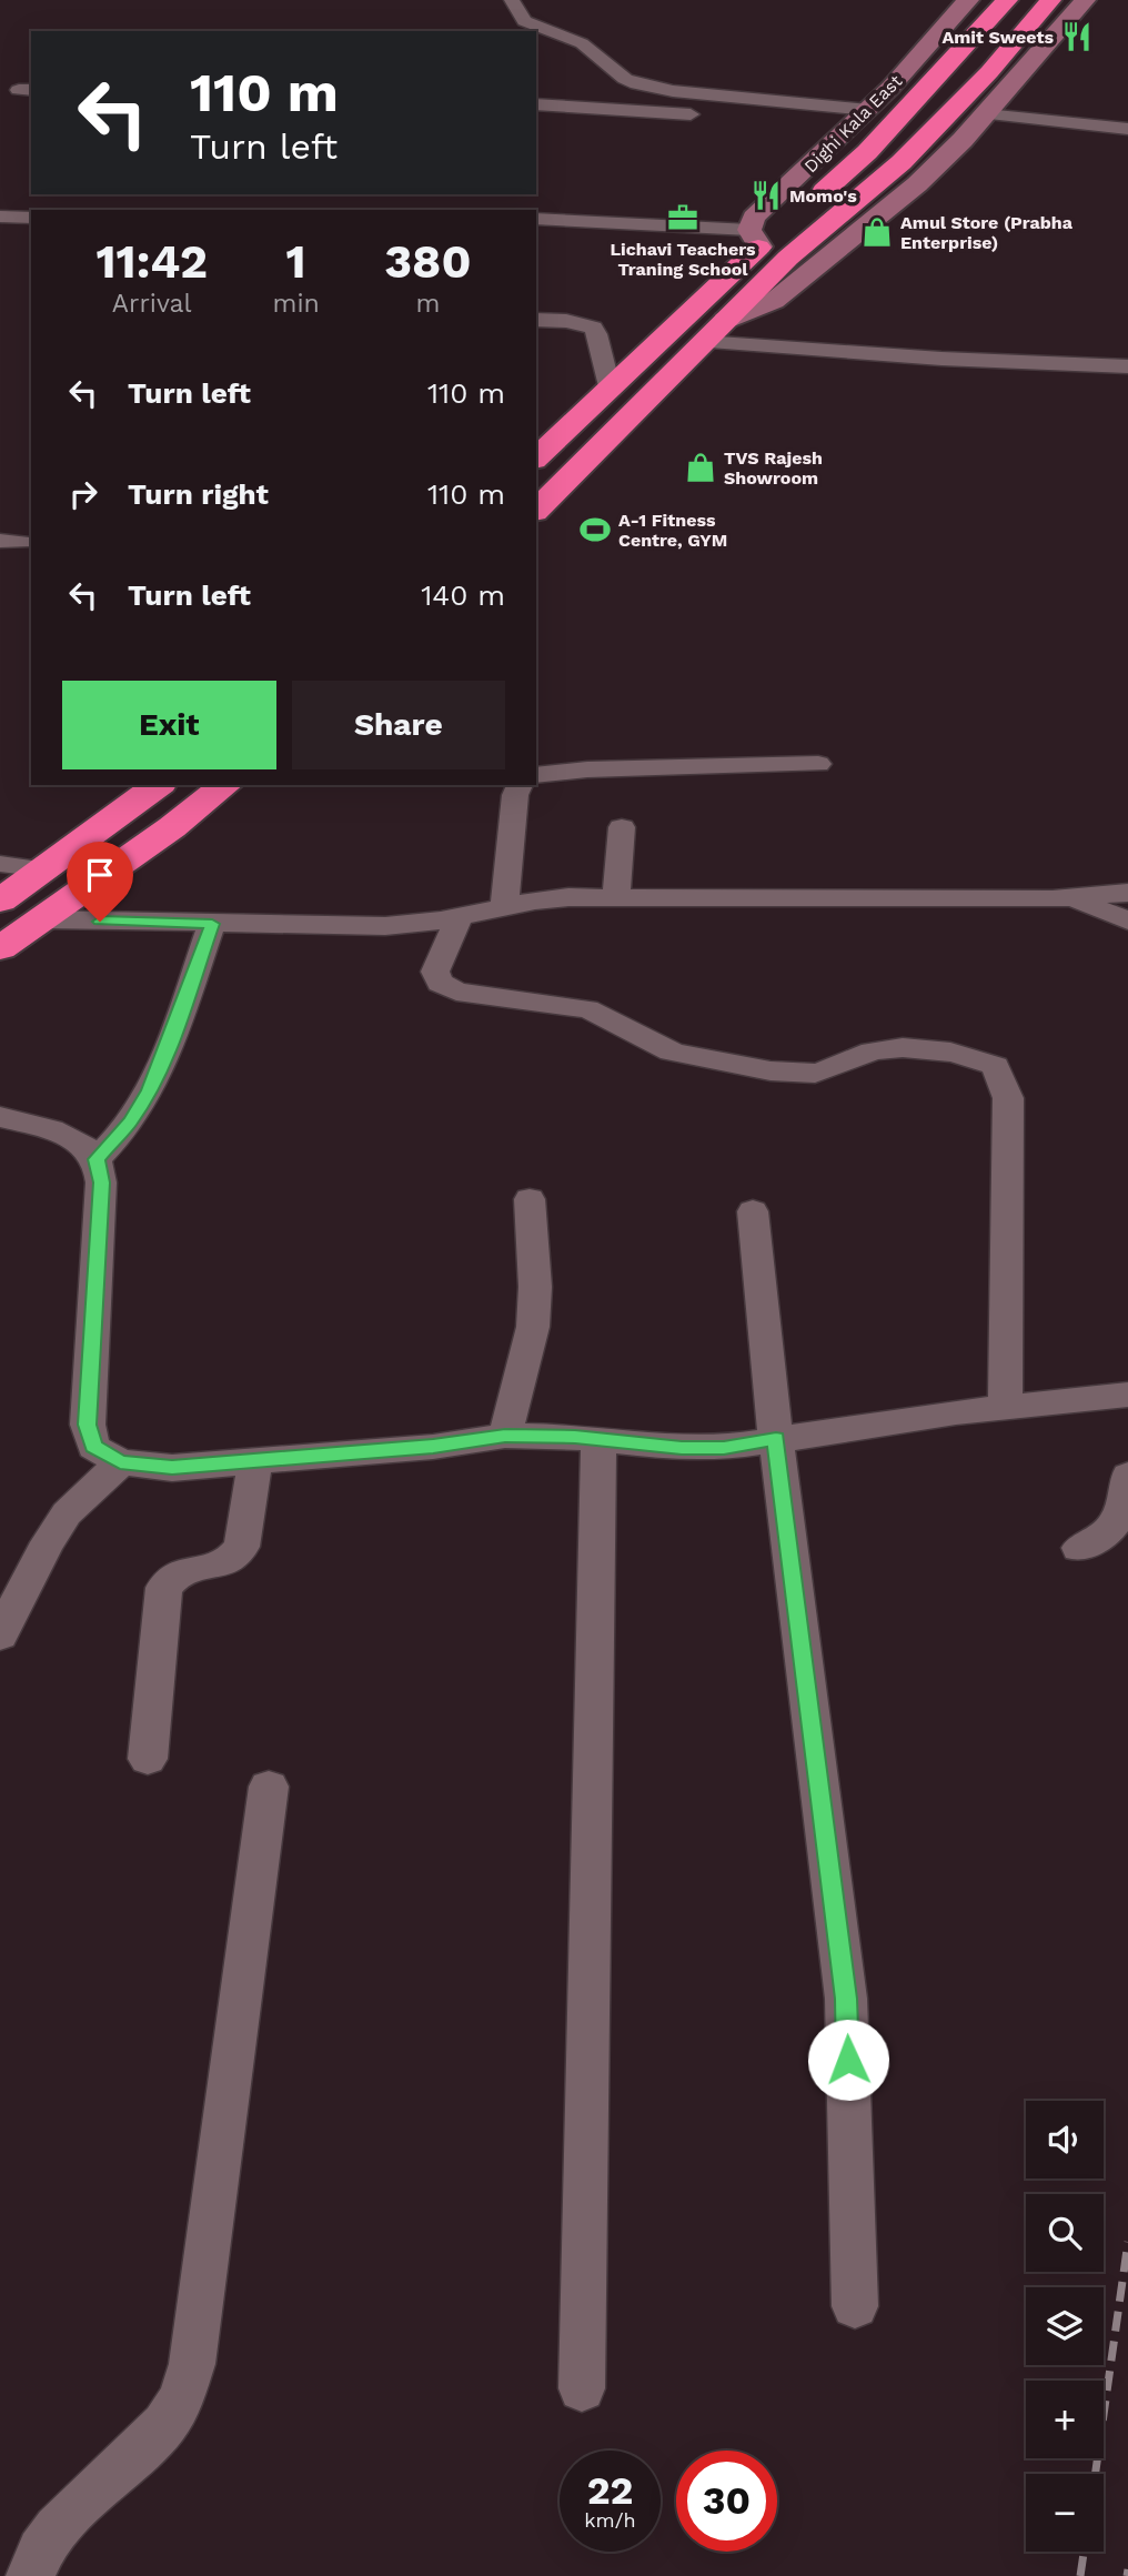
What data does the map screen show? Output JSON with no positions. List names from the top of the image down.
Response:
{
  "streets": {
    "street": ["Dighi Kala East"]
  },
  "places": {
    "restaurant": ["Amit Sweets", "Momo's"],
    "office": ["Lichavi Teachers Traning School"],
    "shop": ["Amul Store (Prabha Enterprise)", "TVS Rajesh Showroom"],
    "sports": ["A-1 Fitness Centre, GYM"]
  },
  "page": {
    "turn": ["110 m", "Turn left"],
    "eta": [
      "11:42",
      "Arrival",
      "1",
      "min",
      "380",
      "m"
    ],
    "list": [
      {
        "name": "Turn left",
        "value": "110 m"
      },
      {
        "name": "Turn right",
        "value": "110 m"
      },
      {
        "name": "Turn left",
        "value": "140 m"
      }
    ],
    "buttons": ["Exit", "Share"],
    "map_buttons": ["+", "−"],
    "speed": "22 km/h",
    "limit": "30"
  }
}
